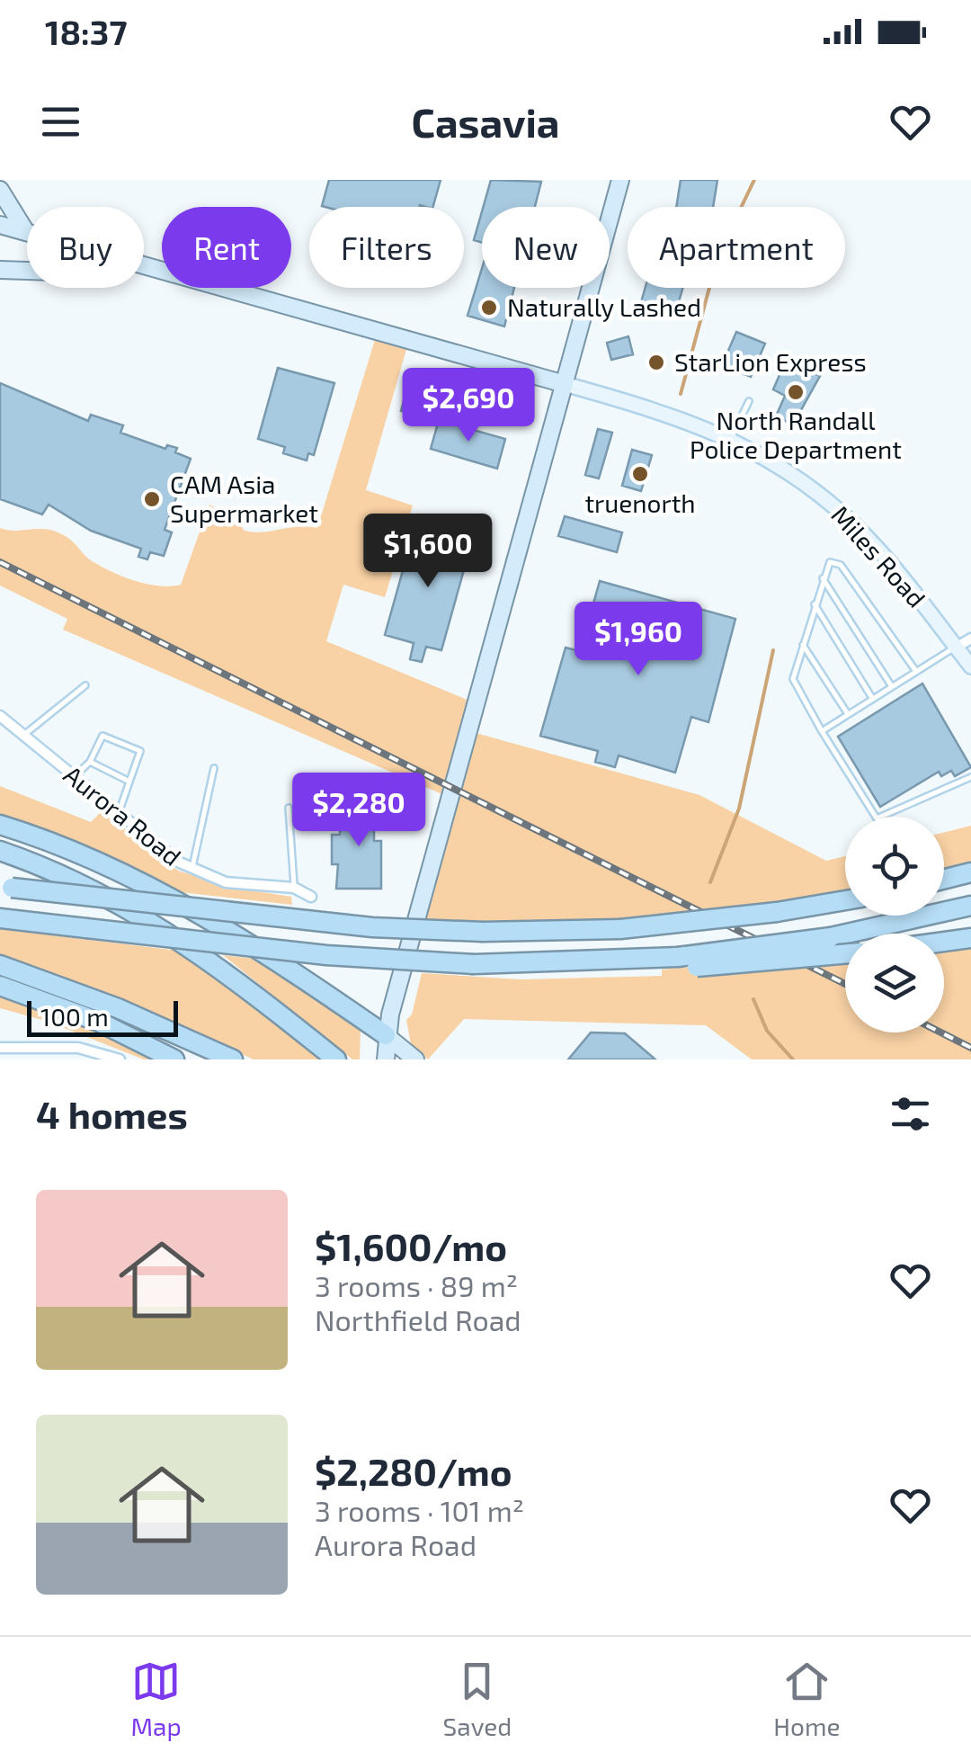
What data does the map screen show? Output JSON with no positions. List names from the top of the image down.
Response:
{
  "streets": {
    "main road": ["Miles Road"],
    "street": ["Aurora Road"]
  },
  "places": [
    "Naturally Lashed",
    "StarLion Express",
    "North Randall Police Department",
    "truenorth",
    "CAM Asia Supermarket"
  ],
  "scale_bar": "100 m",
  "page": {
    "status": "18:37",
    "header": "Casavia",
    "chip": [
      "Buy",
      "Rent",
      "Filters",
      "New",
      "Apartment"
    ],
    "price": [
      "$2,690",
      "$1,600",
      "$1,960",
      "$2,280"
    ],
    "scale": "100 m",
    "heading": "4 homes",
    "list": [
      {
        "name": "$1,600/mo",
        "note": "3 rooms · 89 m² · Northfield Road"
      },
      {
        "name": "$2,280/mo",
        "note": "3 rooms · 101 m² · Aurora Road"
      }
    ],
    "tabs": ["Map", "Saved", "Home"]
  }
}
